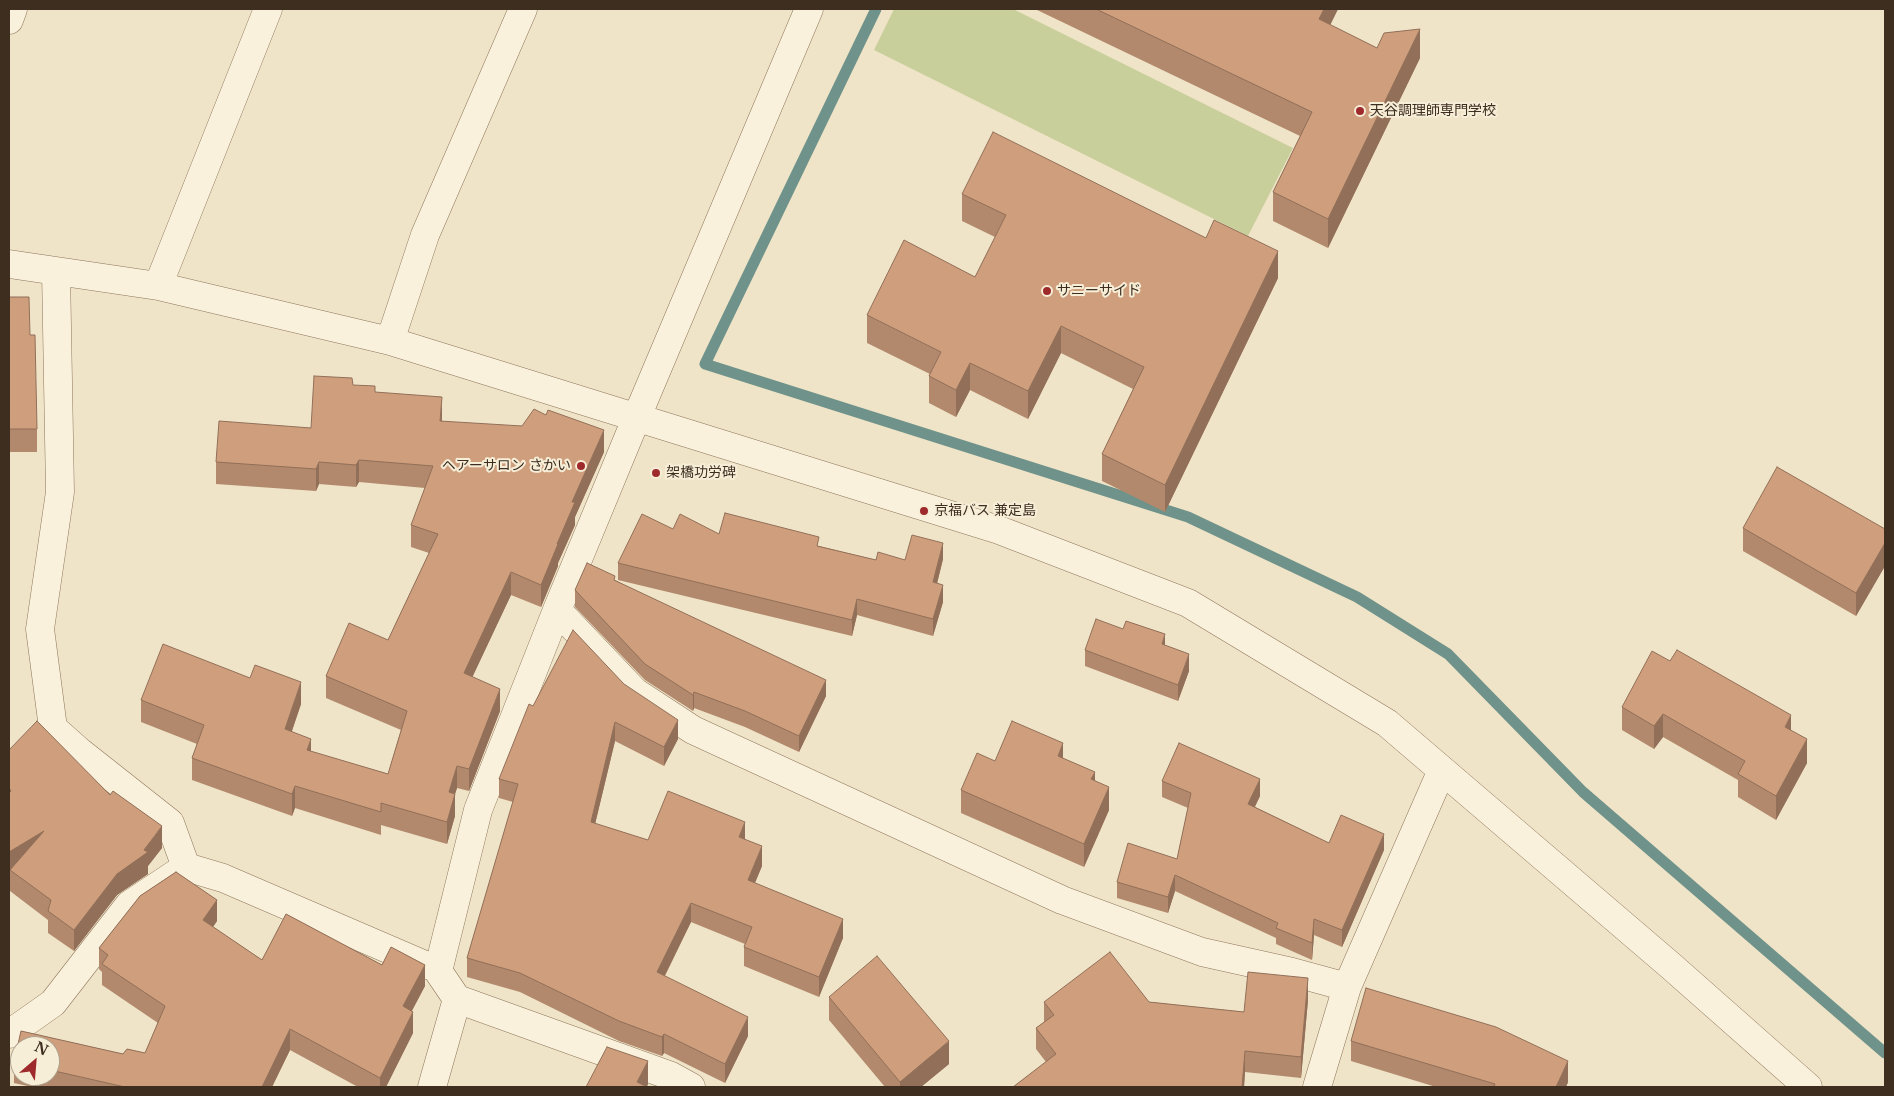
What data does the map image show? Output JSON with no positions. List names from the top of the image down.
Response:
{
  "places": [
    "天谷調理師専門学校",
    "サニーサイド",
    "ヘアーサロン さかい",
    "架橋功労碑",
    "京福バス 兼定島"
  ],
  "north": "top right"
}
